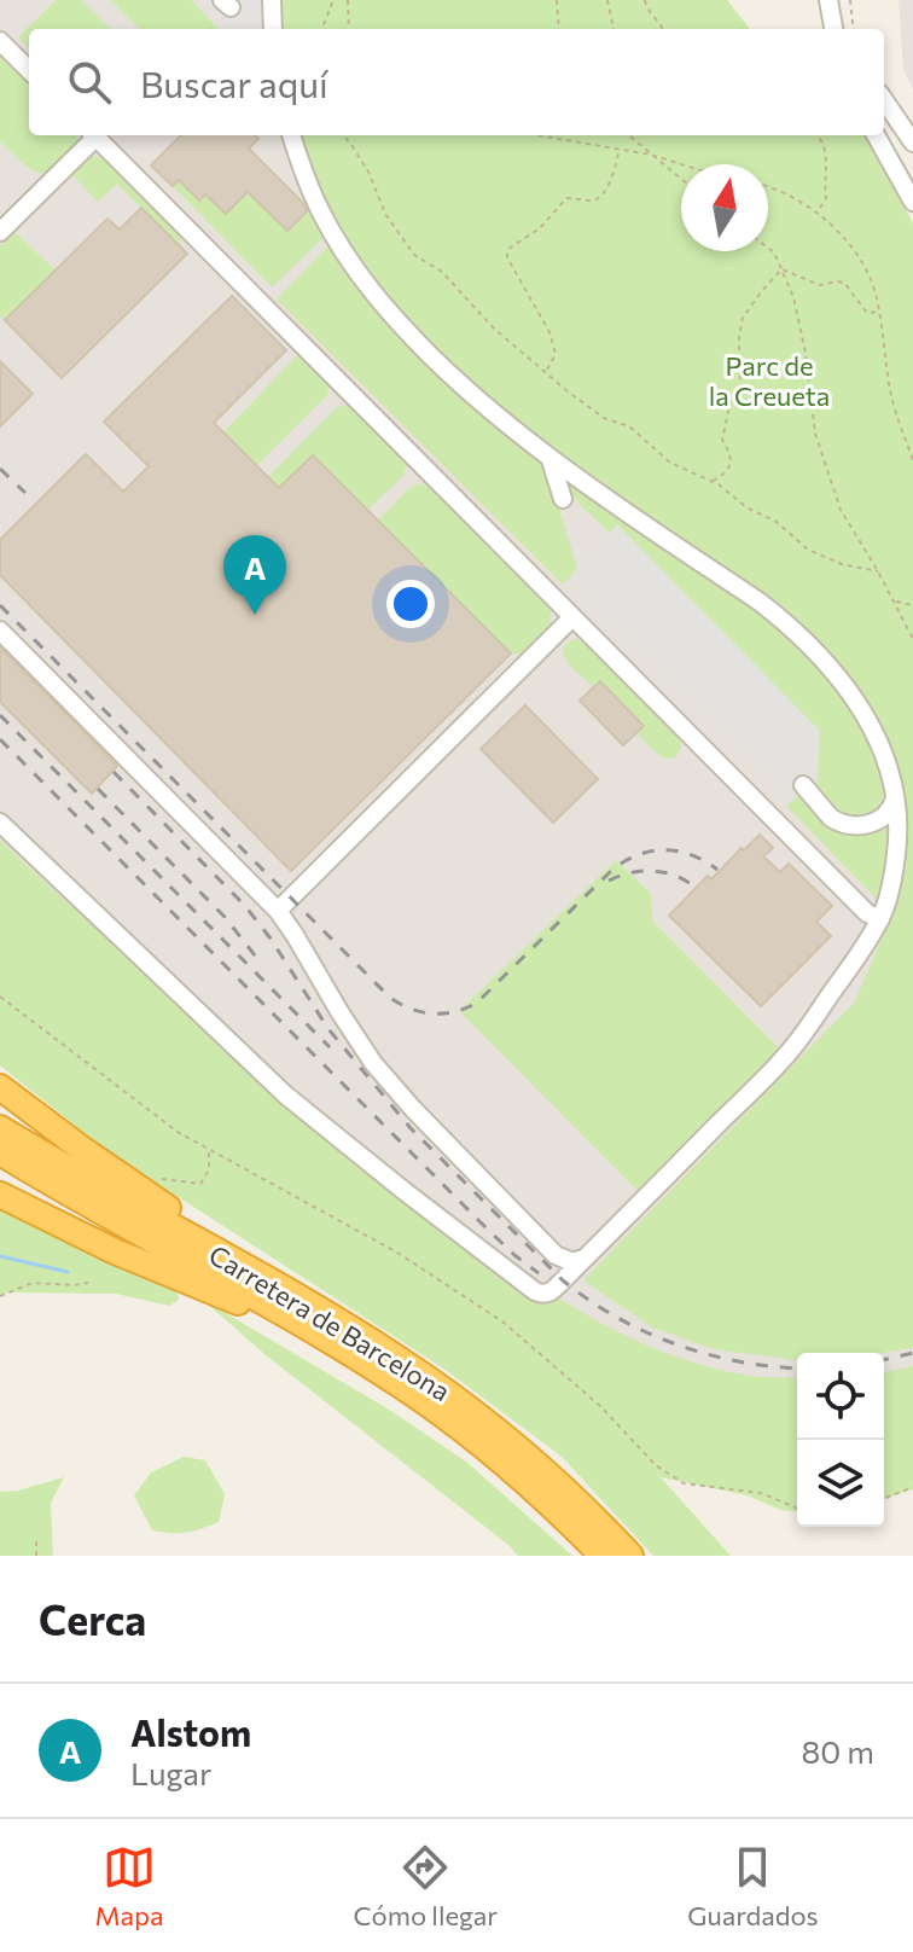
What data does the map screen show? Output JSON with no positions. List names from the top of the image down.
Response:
{
  "streets": {
    "highway": ["Carretera de Barcelona"]
  },
  "parks": ["Parc de la Creueta"],
  "north": "top",
  "page": {
    "search": "Buscar aquí",
    "pins": "A",
    "heading": "Cerca",
    "list": [
      {
        "mark": "A",
        "name": "Alstom",
        "note": "Lugar",
        "value": "80 m"
      }
    ],
    "nav": ["Mapa", "Cómo llegar", "Guardados"]
  }
}
